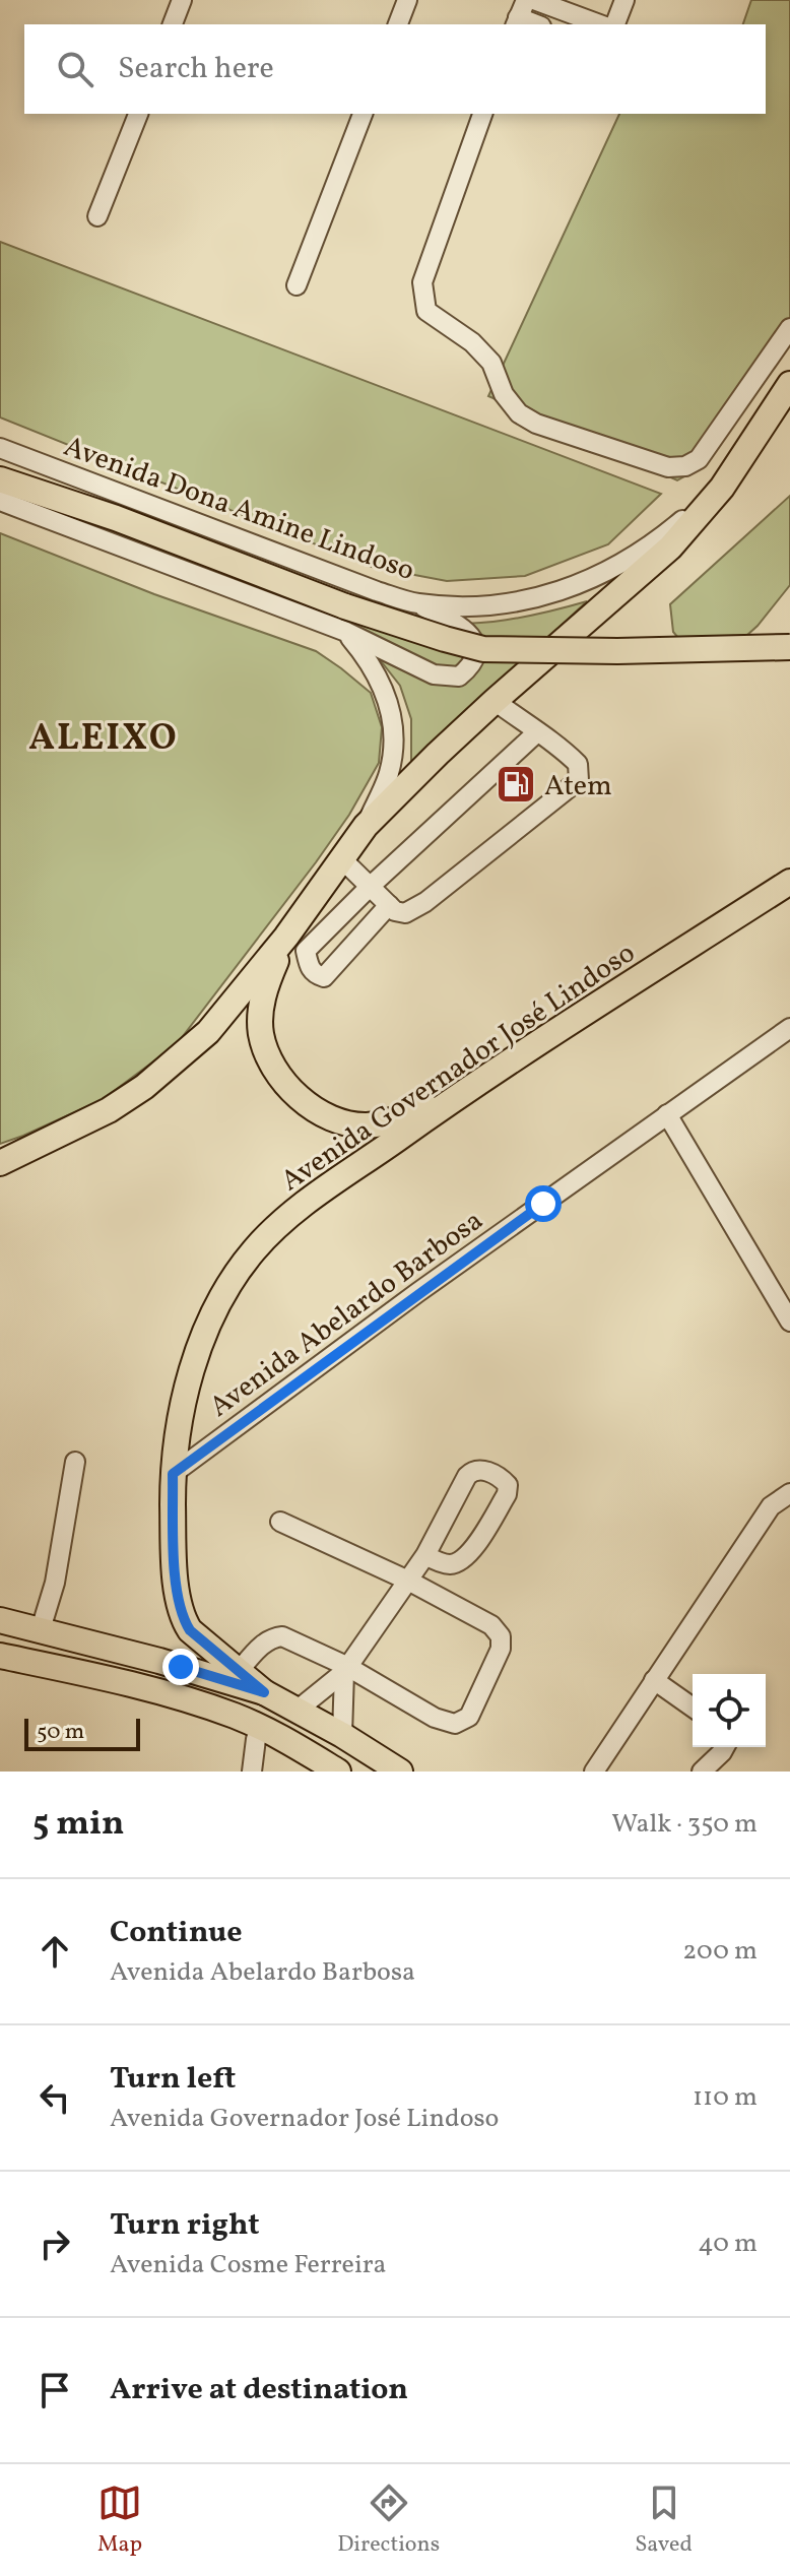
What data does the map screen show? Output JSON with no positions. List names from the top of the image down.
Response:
{
  "streets": {
    "main road": ["Avenida Governador José Lindoso"],
    "street": ["Avenida Dona Amine Lindoso", "Avenida Abelardo Barbosa"]
  },
  "crossings": [
    ["Avenida Governador José Lindoso", "Avenida Abelardo Barbosa"]
  ],
  "districts": ["ALEIXO"],
  "places": {
    "fuel station": ["Atem"]
  },
  "scale_bar": "50 m",
  "page": {
    "search": "Search here",
    "scale": "50 m",
    "heading": ["5 min", "Walk · 350 m"],
    "list": [
      ["Continue", "Avenida Abelardo Barbosa", "200 m"],
      ["Turn left", "Avenida Governador José Lindoso", "110 m"],
      ["Turn right", "Avenida Cosme Ferreira", "40 m"],
      "Arrive at destination"
    ],
    "nav": ["Map", "Directions", "Saved"]
  }
}
